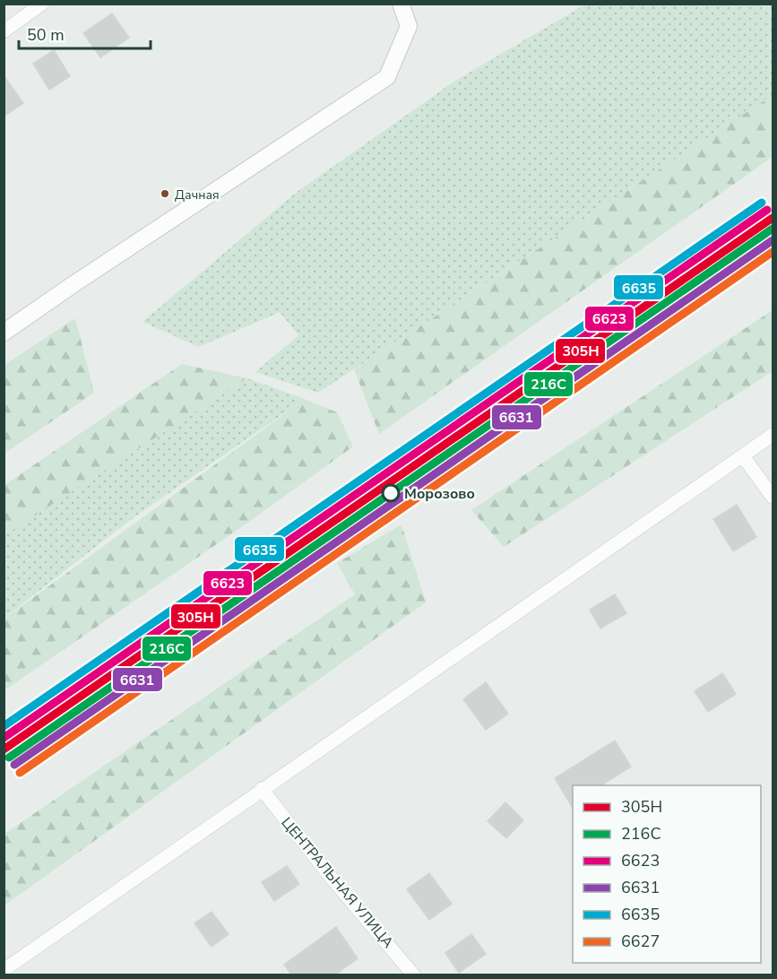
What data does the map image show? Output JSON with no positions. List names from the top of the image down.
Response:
{
  "streets": {
    "street": ["ЦЕНТРАЛЬНАЯ УЛИЦА"]
  },
  "places": ["Дачная", "Морозово"],
  "lines": [
    "transit line 6635",
    "transit line 6623",
    "transit line 305Н",
    "transit line 216С",
    "transit line 6631",
    "transit line 6627"
  ],
  "legend": [
    "305Н",
    "216С",
    "6623",
    "6631",
    "6635",
    "6627"
  ],
  "scale_bar": "50 m"
}
